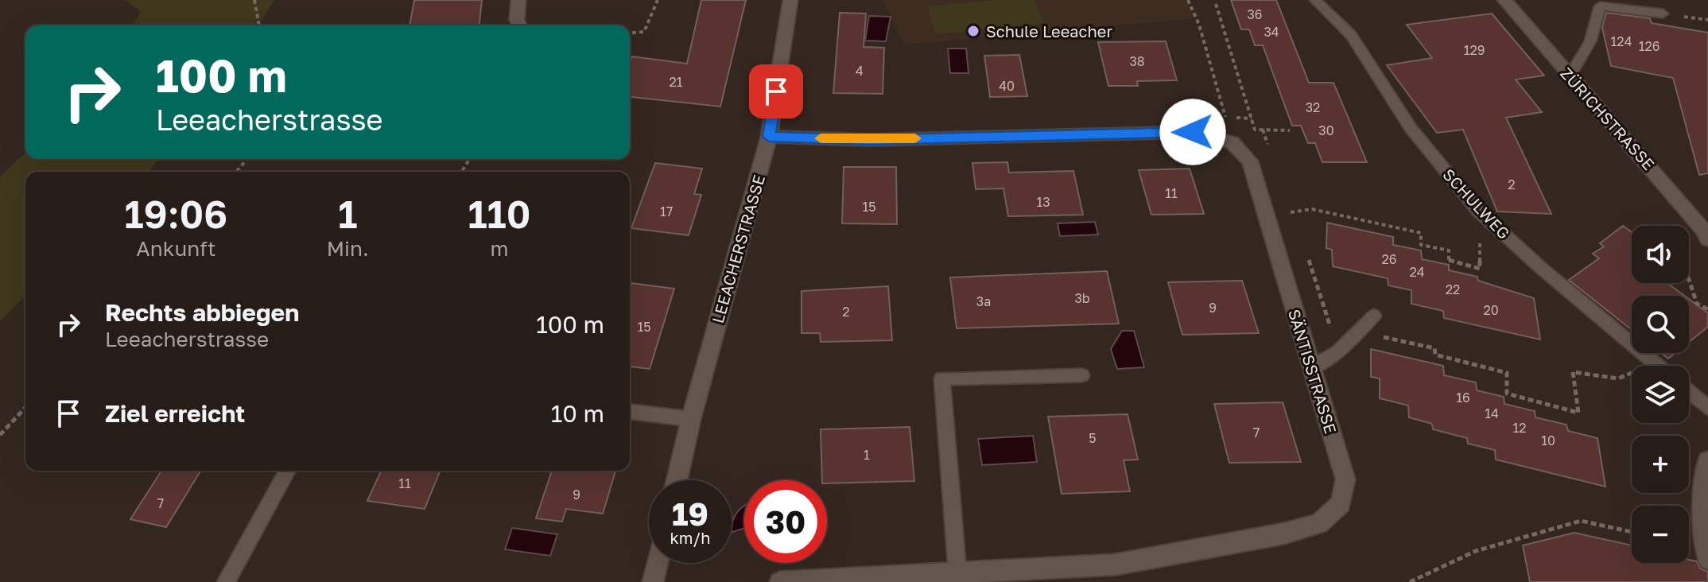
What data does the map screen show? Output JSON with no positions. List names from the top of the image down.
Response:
{
  "streets": {
    "street": ["ZÜRICHSTRASSE", "LEEACHERSTRASSE", "SÄNTISSTRASSE"],
    "lane": ["SCHULWEG"]
  },
  "places": ["Schule Leeacher"],
  "house_numbers": [
    "36",
    "34",
    "124",
    "126",
    "129",
    "38",
    "4",
    "21",
    "40",
    "32",
    "30",
    "2",
    "11",
    "13",
    "15",
    "17",
    "26",
    "24",
    "22",
    "3b",
    "3a",
    "9",
    "20",
    "2",
    "15",
    "16",
    "14",
    "12",
    "7",
    "5",
    "10",
    "1",
    "11",
    "9",
    "7"
  ],
  "page": {
    "turn": ["100 m", "Leeacherstrasse"],
    "eta": [
      "19:06",
      "Ankunft",
      "1",
      "Min.",
      "110",
      "m"
    ],
    "map_buttons": ["+", "−"],
    "list": [
      {
        "name": "Rechts abbiegen",
        "note": "Leeacherstrasse",
        "value": "100 m"
      },
      {
        "name": "Ziel erreicht",
        "value": "10 m"
      }
    ],
    "speed": "19 km/h",
    "limit": "30"
  }
}
